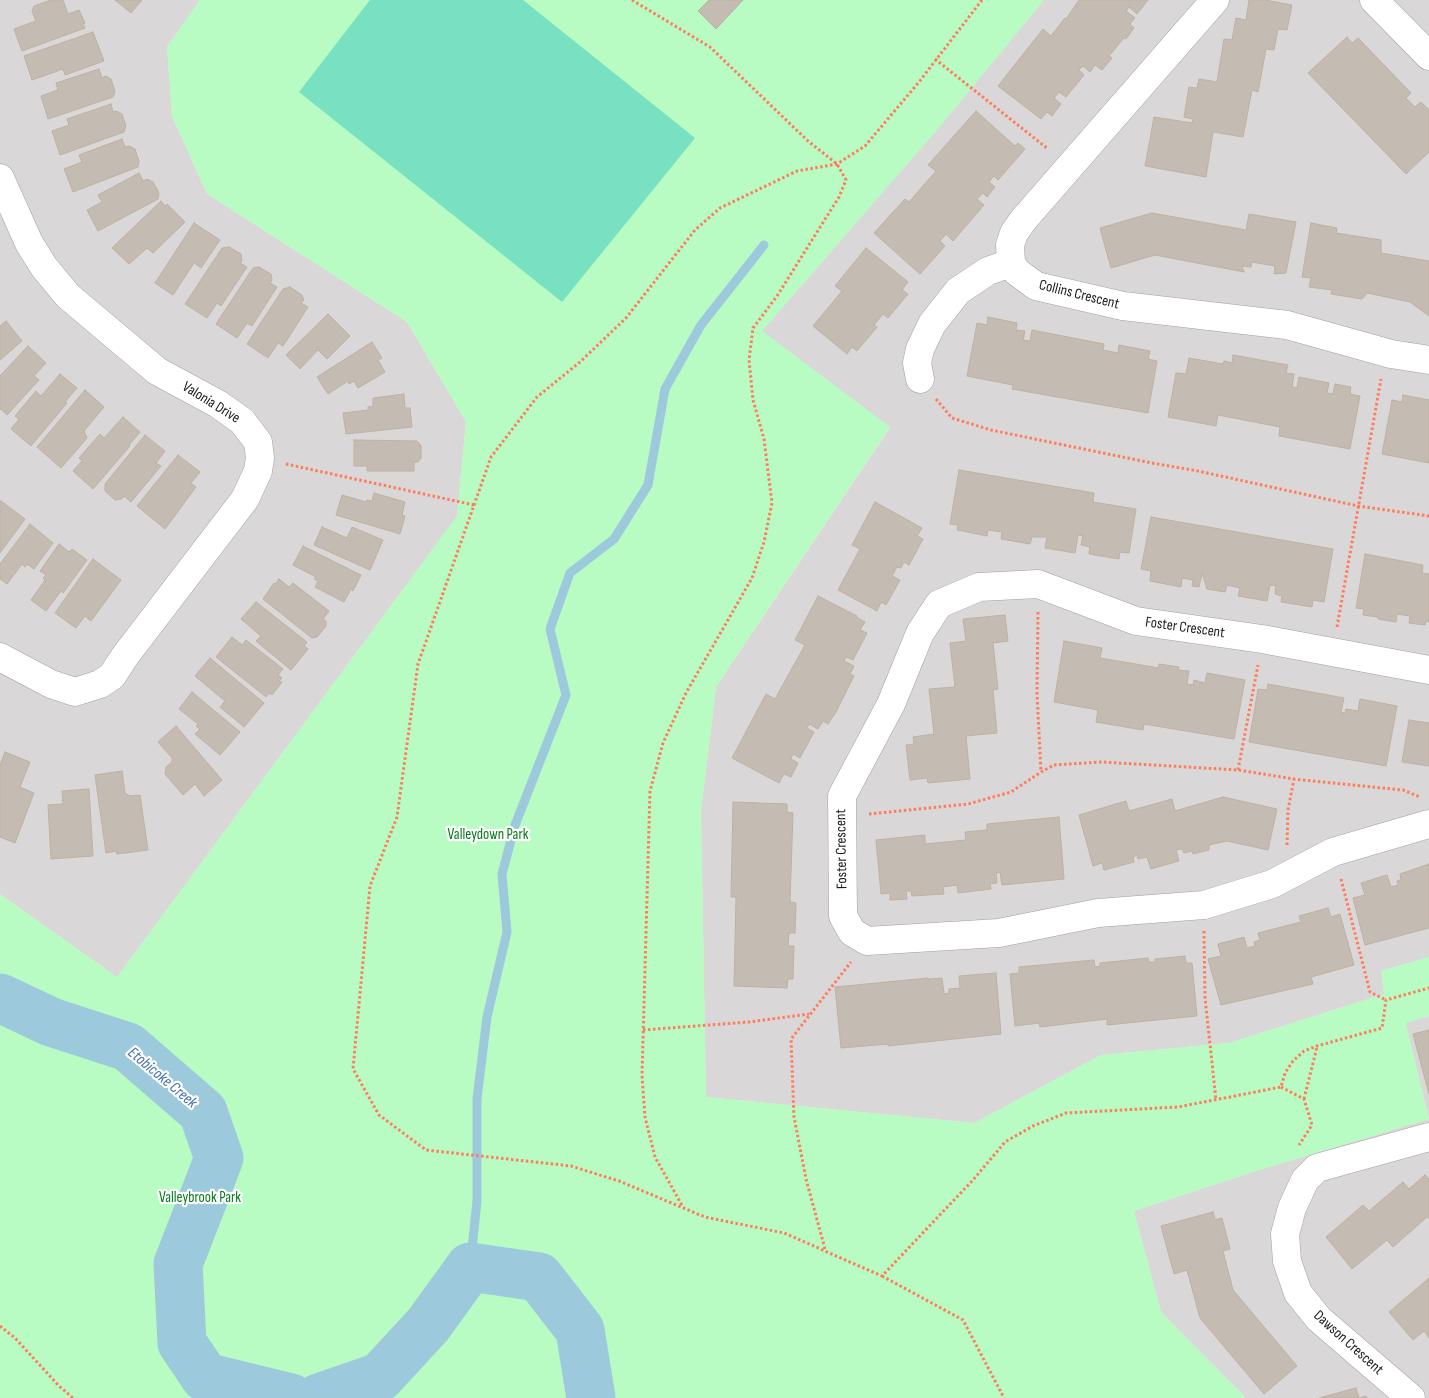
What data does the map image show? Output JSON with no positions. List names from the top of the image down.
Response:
{
  "streets": {
    "street": [
      "Collins Crescent",
      "Valonia Drive",
      "Foster Crescent",
      "Dawson Crescent"
    ]
  },
  "water": ["Etobicoke Creek"],
  "parks": ["Valleydown Park", "Valleybrook Park"]
}
